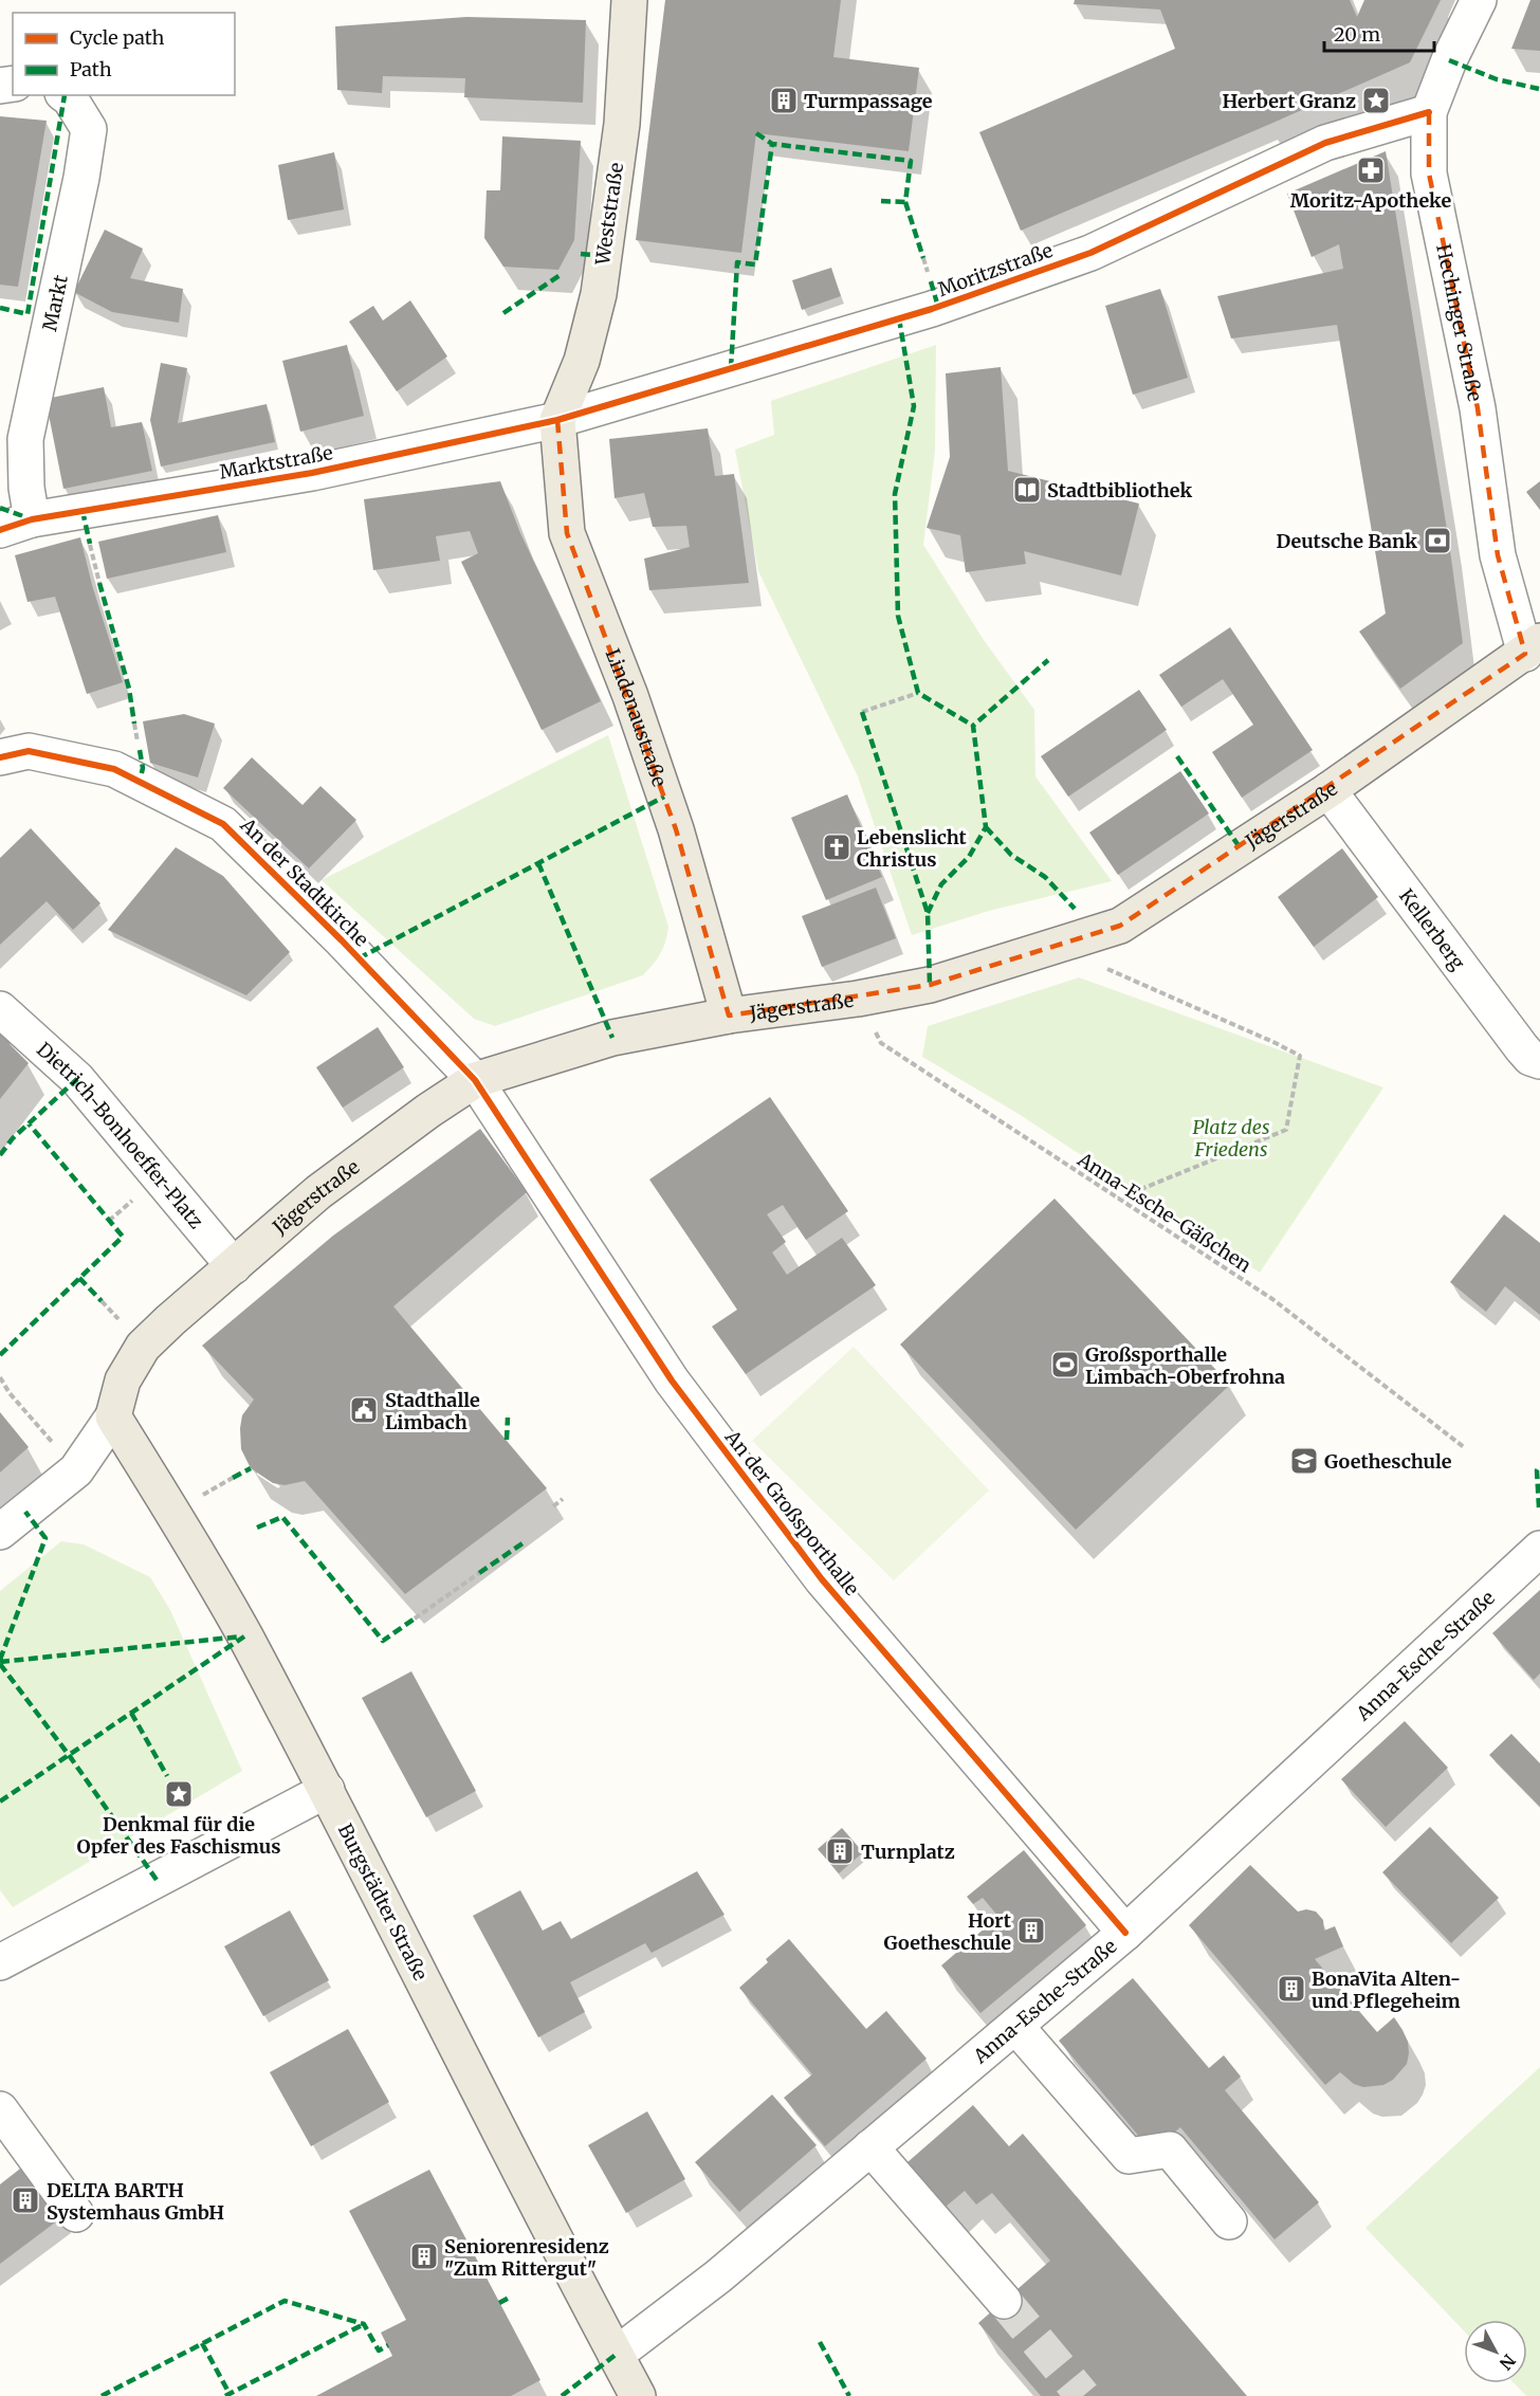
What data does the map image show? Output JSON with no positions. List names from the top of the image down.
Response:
{
  "streets": {
    "main road": [
      "Weststraße",
      "Lindenaustraße",
      "Jägerstraße",
      "Burgstädter Straße"
    ],
    "street": [
      "Moritzstraße",
      "Markt",
      "Hechinger Straße",
      "Marktstraße",
      "An der Stadtkirche",
      "Kellerberg",
      "Dietrich-Bonhoeffer-Platz",
      "An der Großsporthalle",
      "Anna-Esche-Straße"
    ],
    "path": ["Anna-Esche-Gäßchen"]
  },
  "crossings": [
    ["Weststraße", "Moritzstraße"],
    ["Weststraße", "Marktstraße"],
    ["Weststraße", "Lindenaustraße"],
    ["Moritzstraße", "Hechinger Straße"],
    ["Moritzstraße", "Marktstraße"],
    ["Moritzstraße", "Lindenaustraße"],
    ["Markt", "Marktstraße"],
    ["Hechinger Straße", "Jägerstraße"],
    ["Marktstraße", "Lindenaustraße"],
    ["Lindenaustraße", "Jägerstraße"],
    ["Jägerstraße", "An der Stadtkirche"],
    ["Jägerstraße", "Kellerberg"],
    ["Jägerstraße", "Dietrich-Bonhoeffer-Platz"],
    ["Jägerstraße", "Anna-Esche-Gäßchen"],
    ["Jägerstraße", "An der Großsporthalle"],
    ["Jägerstraße", "Burgstädter Straße"],
    ["An der Stadtkirche", "An der Großsporthalle"],
    ["An der Großsporthalle", "Anna-Esche-Straße"],
    ["Anna-Esche-Straße", "Burgstädter Straße"]
  ],
  "parks": ["Platz des Friedens"],
  "places": {
    "building": [
      "Turmpassage",
      "Turnplatz",
      "Hort Goetheschule",
      "BonaVita Alten- und Pflegeheim",
      "DELTA BARTH Systemhaus GmbH",
      "Seniorenresidenz \"Zum Rittergut\""
    ],
    "place": ["Herbert Granz", "Denkmal für die Opfer des Faschismus"],
    "pharmacy": ["Moritz-Apotheke"],
    "library": ["Stadtbibliothek"],
    "bank": ["Deutsche Bank"],
    "church": ["Lebenslicht Christus"],
    "sports": ["Großsporthalle Limbach-Oberfrohna"],
    "public building": ["Stadthalle Limbach"],
    "school or university": ["Goetheschule"]
  },
  "legend": ["Cycle path", "Path"],
  "scale_bar": "20 m",
  "north": "bottom right"
}
